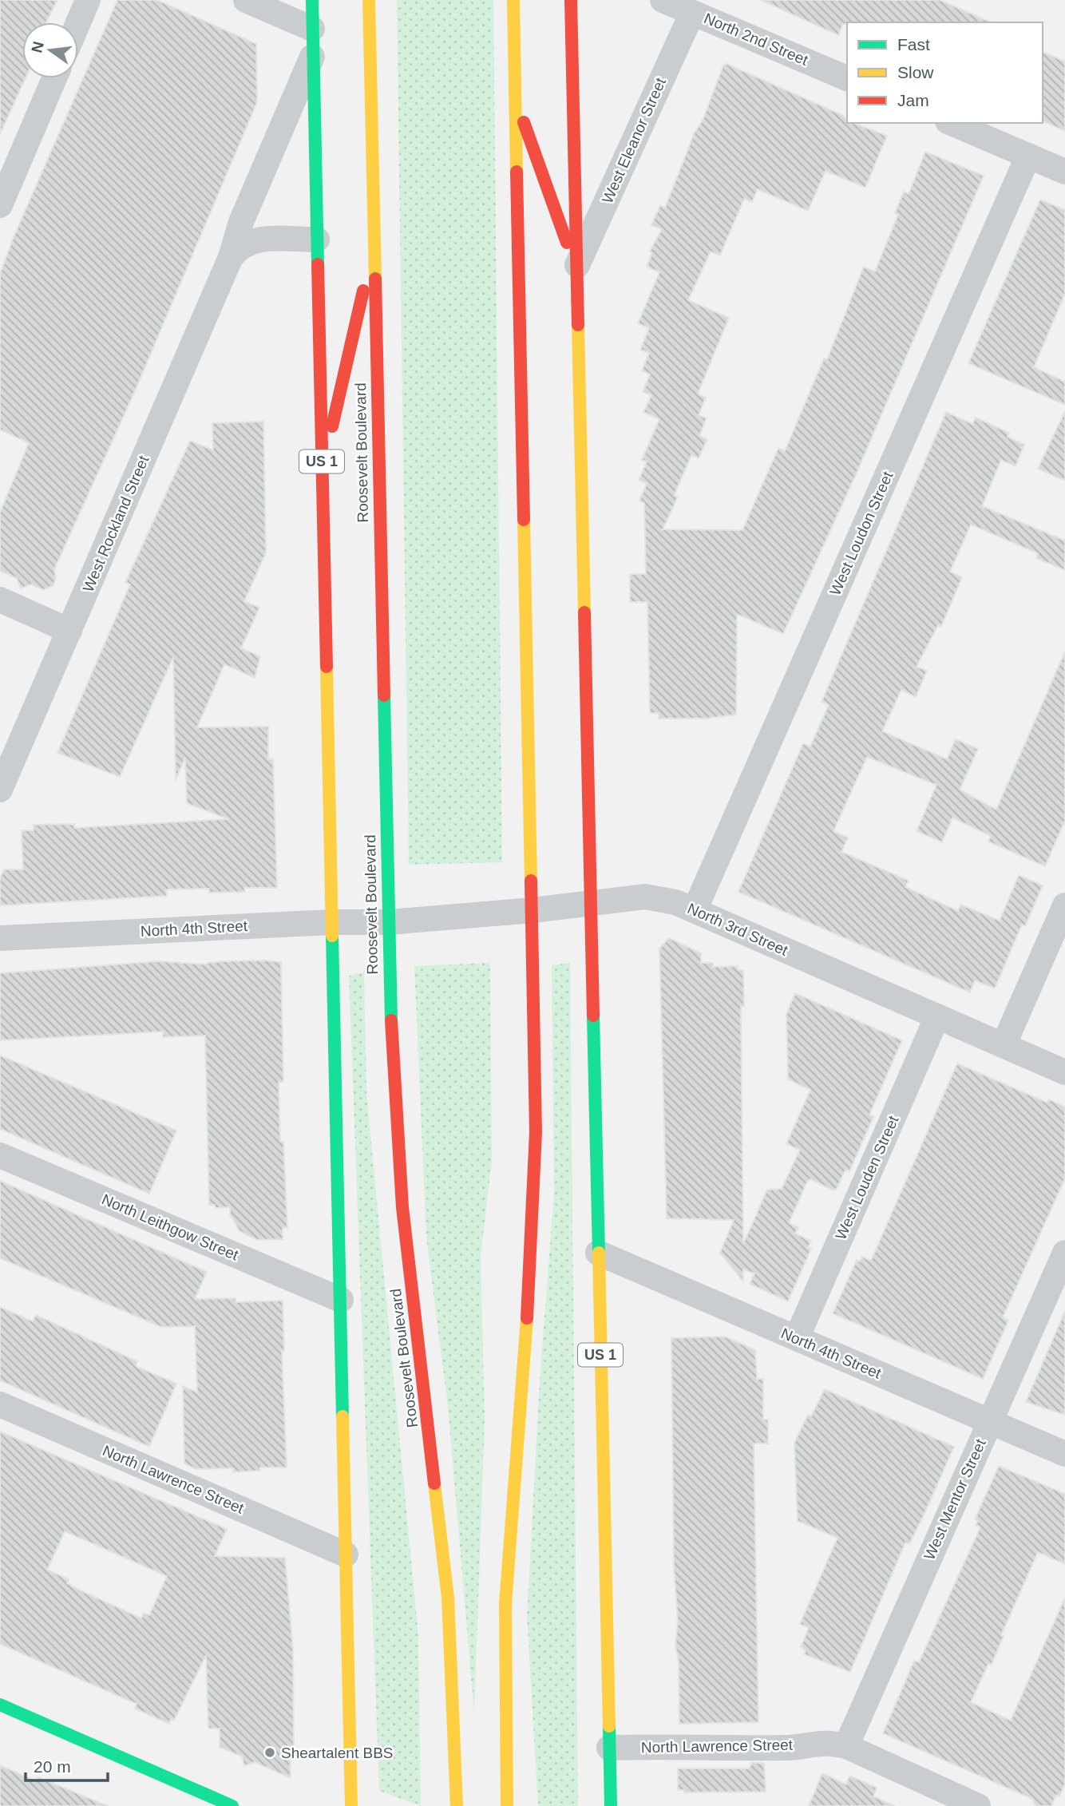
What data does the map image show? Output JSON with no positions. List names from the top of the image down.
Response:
{
  "streets": {
    "main road": ["Roosevelt Boulevard", "US 1"],
    "street": [
      "North 2nd Street",
      "West Eleanor Street",
      "West Rockland Street",
      "West Loudon Street",
      "North 4th Street",
      "North 3rd Street",
      "West Louden Street",
      "North Leithgow Street",
      "North Lawrence Street",
      "West Mentor Street"
    ]
  },
  "crossings": [
    ["North 2nd Street", "West Eleanor Street"],
    ["West Eleanor Street", "US 1"],
    ["Roosevelt Boulevard", "North 4th Street"],
    ["Roosevelt Boulevard", "North 3rd Street"],
    ["US 1", "West Rockland Street"],
    ["US 1", "North 4th Street"],
    ["US 1", "North 3rd Street"],
    ["US 1", "North Leithgow Street"],
    ["US 1", "North Lawrence Street"],
    ["West Loudon Street", "North 3rd Street"],
    ["North 4th Street", "North 3rd Street"],
    ["North 4th Street", "West Louden Street"],
    ["North 4th Street", "West Mentor Street"],
    ["North 3rd Street", "West Louden Street"],
    ["North Lawrence Street", "West Mentor Street"]
  ],
  "places": ["Sheartalent BBS"],
  "legend": ["Fast", "Slow", "Jam"],
  "scale_bar": "20 m",
  "north": "left"
}
